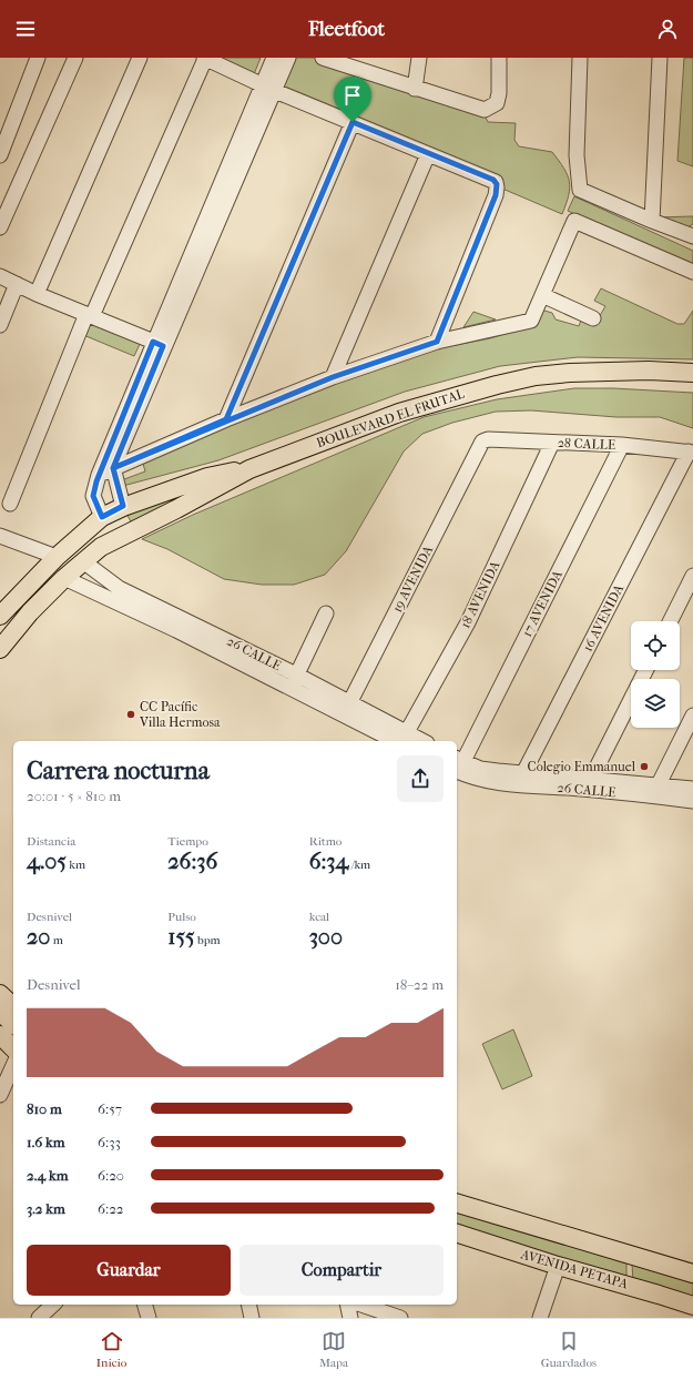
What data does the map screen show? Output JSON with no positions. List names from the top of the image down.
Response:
{
  "streets": {
    "main road": ["BOULEVARD EL FRUTAL", "AVENIDA PETAPA"],
    "street": [
      "28 CALLE",
      "19 AVENIDA",
      "18 AVENIDA",
      "17 AVENIDA",
      "16 AVENIDA",
      "26 CALLE"
    ]
  },
  "crossings": [
    ["BOULEVARD EL FRUTAL", "26 CALLE"],
    ["28 CALLE", "19 AVENIDA"],
    ["28 CALLE", "18 AVENIDA"],
    ["28 CALLE", "17 AVENIDA"],
    ["28 CALLE", "16 AVENIDA"],
    ["19 AVENIDA", "26 CALLE"],
    ["18 AVENIDA", "26 CALLE"],
    ["17 AVENIDA", "26 CALLE"],
    ["16 AVENIDA", "26 CALLE"]
  ],
  "places": ["CC Pacífic Villa Hermosa", "Colegio Emmanuel"],
  "page": {
    "header": "Fleetfoot",
    "heading": ["Carrera nocturna", "20:01 · 5 × 810 m"],
    "stats": [
      ["Distancia", "4.05 km"],
      ["Tiempo", "26:36"],
      ["Ritmo", "6:34 /km"],
      ["Desnivel", "20 m"],
      ["Pulso", "155 bpm"],
      ["kcal", "300"]
    ],
    "chart": ["Desnivel", "18–22 m"],
    "list": [
      {
        "name": "810 m",
        "note": "6:57"
      },
      {
        "name": "1.6 km",
        "note": "6:33"
      },
      {
        "name": "2.4 km",
        "note": "6:20"
      },
      {
        "name": "3.2 km",
        "note": "6:22"
      }
    ],
    "buttons": ["Guardar", "Compartir"],
    "tabs": ["Inicio", "Mapa", "Guardados"]
  }
}
